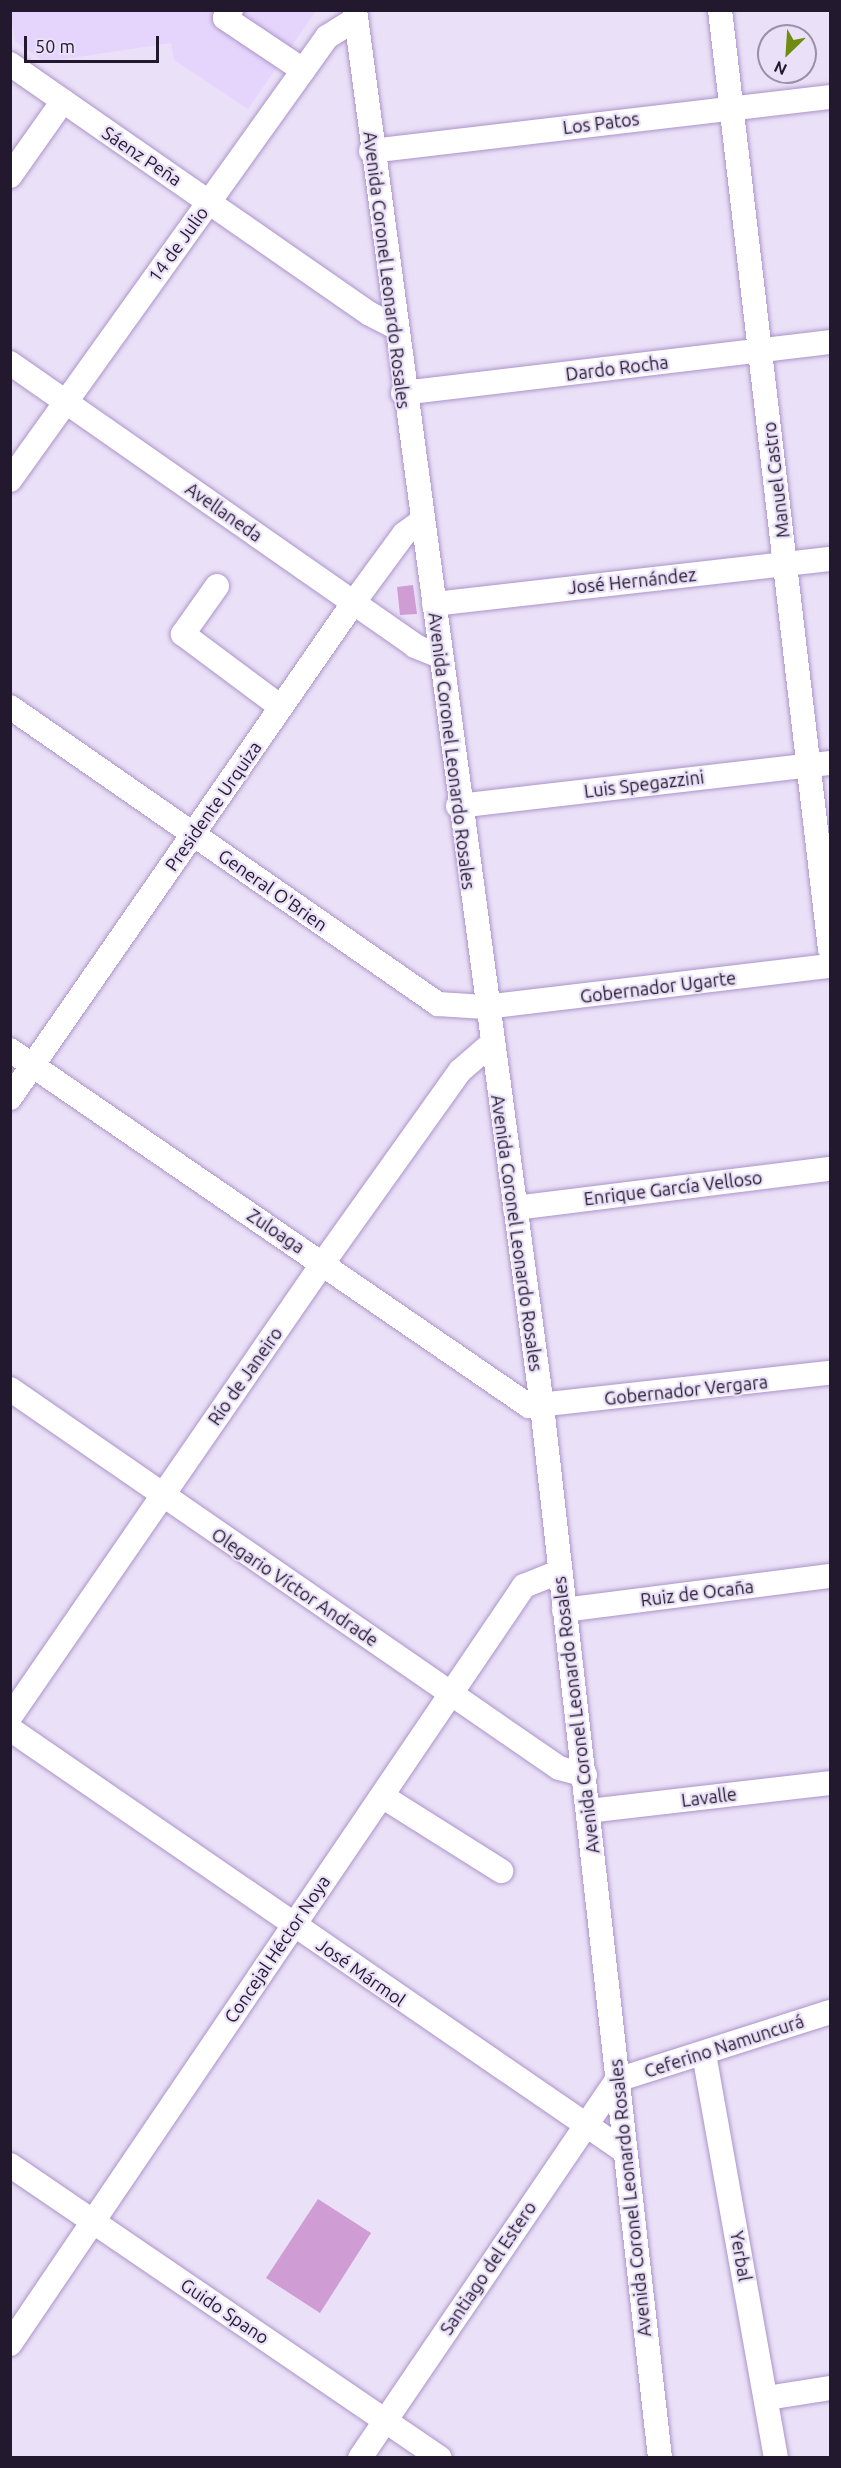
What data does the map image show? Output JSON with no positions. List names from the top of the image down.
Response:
{
  "streets": {
    "street": [
      "Los Patos",
      "Sáenz Peña",
      "14 de Julio",
      "Avenida Coronel Leonardo Rosales",
      "Dardo Rocha",
      "Manuel Castro",
      "Avellaneda",
      "José Hernández",
      "Luis Spegazzini",
      "Presidente Urquiza",
      "General O'Brien",
      "Gobernador Ugarte",
      "Enrique García Velloso",
      "Zuloaga",
      "Río de Janeiro",
      "Gobernador Vergara",
      "Olegario Víctor Andrade",
      "Ruiz de Ocaña",
      "Lavalle",
      "Concejal Héctor Noya",
      "José Mármol",
      "Ceferino Namuncurá",
      "Yerbal",
      "Santiago del Estero",
      "Guido Spano"
    ]
  },
  "crossings": [
    ["Los Patos", "Avenida Coronel Leonardo Rosales"],
    ["Los Patos", "Manuel Castro"],
    ["Sáenz Peña", "14 de Julio"],
    ["Sáenz Peña", "Avenida Coronel Leonardo Rosales"],
    ["14 de Julio", "Avenida Coronel Leonardo Rosales"],
    ["14 de Julio", "Avellaneda"],
    ["Avenida Coronel Leonardo Rosales", "Dardo Rocha"],
    ["Avenida Coronel Leonardo Rosales", "Avellaneda"],
    ["Avenida Coronel Leonardo Rosales", "José Hernández"],
    ["Avenida Coronel Leonardo Rosales", "Luis Spegazzini"],
    ["Avenida Coronel Leonardo Rosales", "Presidente Urquiza"],
    ["Avenida Coronel Leonardo Rosales", "General O'Brien"],
    ["Avenida Coronel Leonardo Rosales", "Gobernador Ugarte"],
    ["Avenida Coronel Leonardo Rosales", "Enrique García Velloso"],
    ["Avenida Coronel Leonardo Rosales", "Zuloaga"],
    ["Avenida Coronel Leonardo Rosales", "Río de Janeiro"],
    ["Avenida Coronel Leonardo Rosales", "Gobernador Vergara"],
    ["Avenida Coronel Leonardo Rosales", "Olegario Víctor Andrade"],
    ["Avenida Coronel Leonardo Rosales", "Ruiz de Ocaña"],
    ["Avenida Coronel Leonardo Rosales", "Lavalle"],
    ["Avenida Coronel Leonardo Rosales", "Concejal Héctor Noya"],
    ["Avenida Coronel Leonardo Rosales", "José Mármol"],
    ["Avenida Coronel Leonardo Rosales", "Ceferino Namuncurá"],
    ["Avenida Coronel Leonardo Rosales", "Santiago del Estero"],
    ["Dardo Rocha", "Manuel Castro"],
    ["Manuel Castro", "José Hernández"],
    ["Manuel Castro", "Luis Spegazzini"],
    ["Avellaneda", "Presidente Urquiza"],
    ["Presidente Urquiza", "General O'Brien"],
    ["Presidente Urquiza", "Zuloaga"],
    ["General O'Brien", "Gobernador Ugarte"],
    ["Zuloaga", "Río de Janeiro"],
    ["Zuloaga", "Gobernador Vergara"],
    ["Río de Janeiro", "Olegario Víctor Andrade"],
    ["Olegario Víctor Andrade", "Concejal Héctor Noya"],
    ["Concejal Héctor Noya", "José Mármol"],
    ["Concejal Héctor Noya", "Guido Spano"],
    ["José Mármol", "Santiago del Estero"],
    ["Ceferino Namuncurá", "Yerbal"],
    ["Ceferino Namuncurá", "Santiago del Estero"],
    ["Santiago del Estero", "Guido Spano"]
  ],
  "scale_bar": "50 m",
  "north": "bottom left"
}
